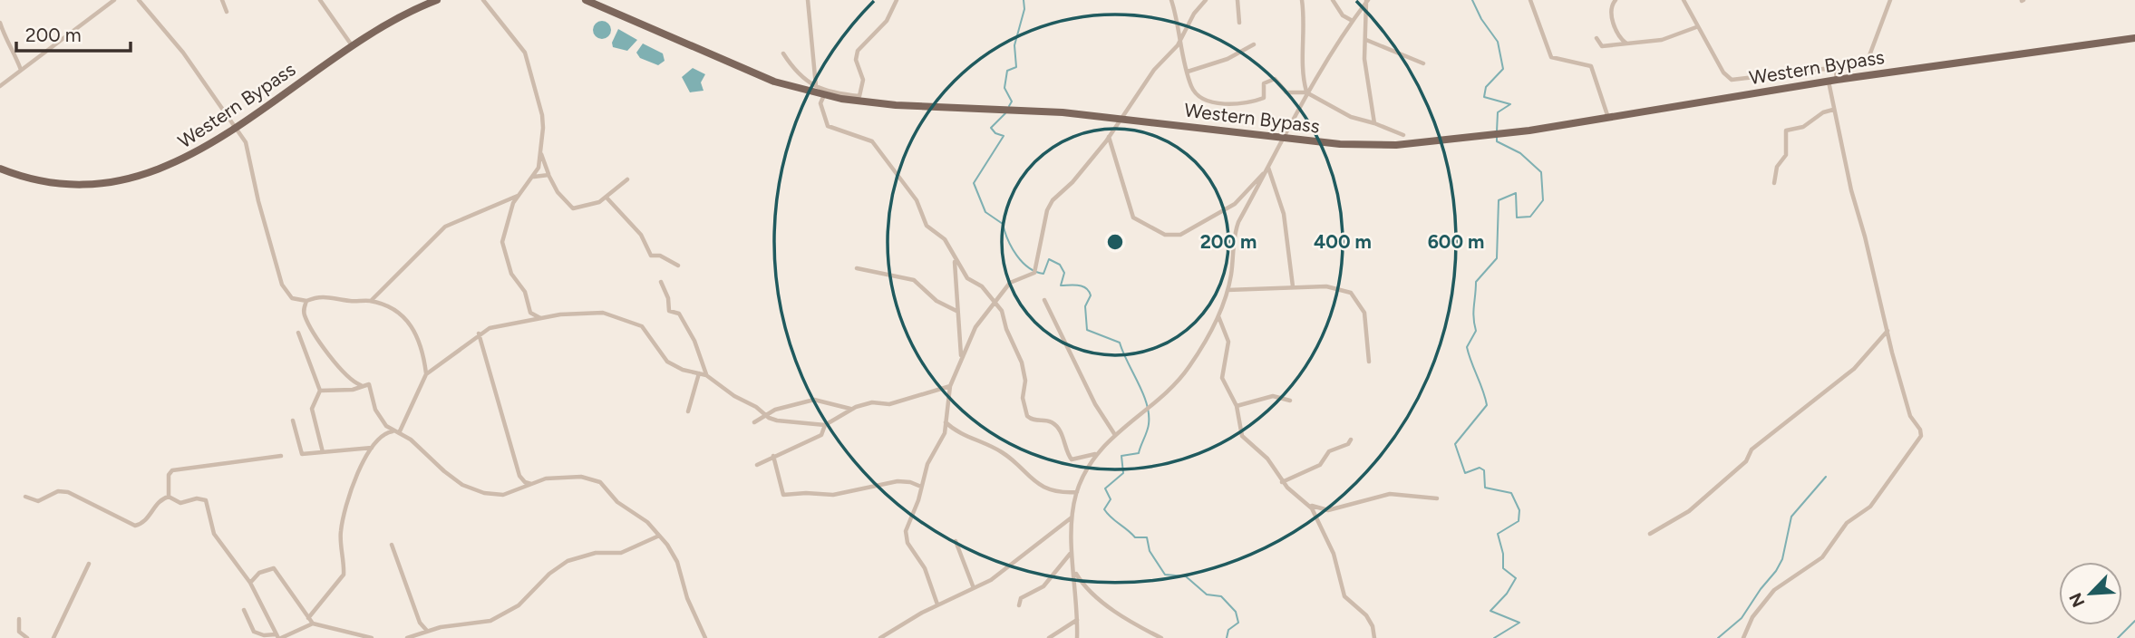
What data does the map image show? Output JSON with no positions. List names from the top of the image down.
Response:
{
  "streets": {
    "main road": ["Western Bypass"]
  },
  "scale_bar": "200 m",
  "north": "bottom left",
  "rings": ["200 m", "400 m", "600 m"]
}
